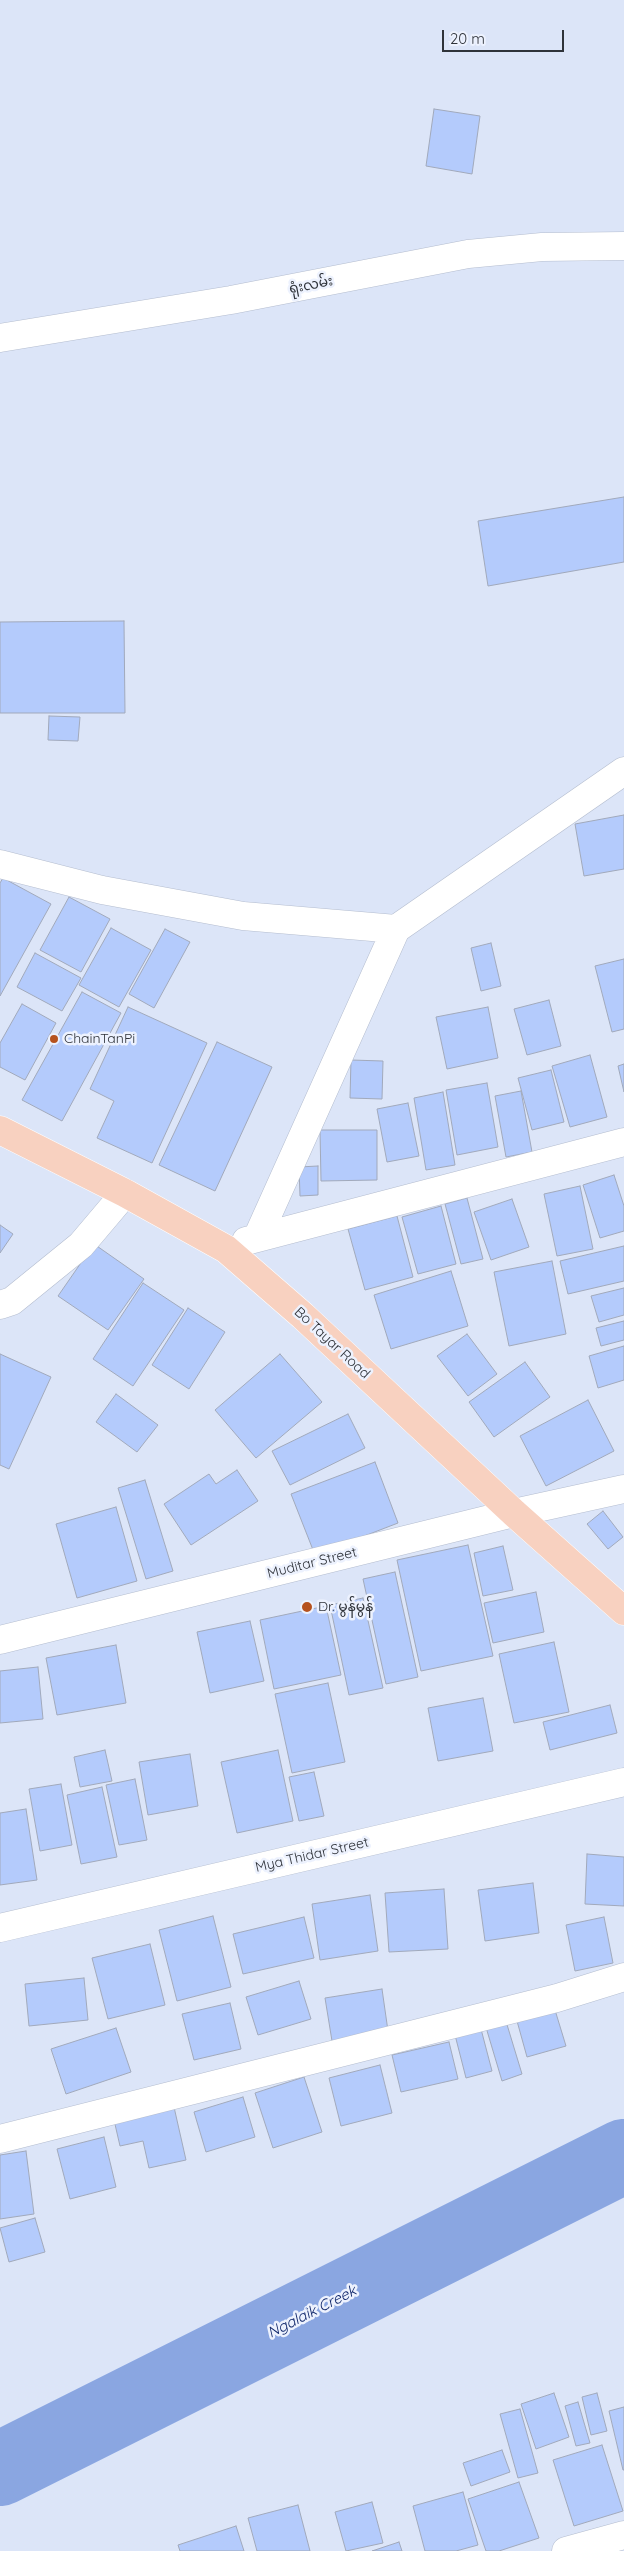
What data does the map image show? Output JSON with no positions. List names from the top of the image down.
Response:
{
  "streets": {
    "main road": ["Bo Tayar Road"],
    "street": ["ရုံးလမ်း", "Muditar Street", "Mya Thidar Street"]
  },
  "crossings": [
    ["Bo Tayar Road", "Muditar Street"]
  ],
  "water": ["Ngalaik Creek"],
  "places": ["ChainTanPi", "Dr. မွန်မွန်"],
  "scale_bar": "20 m"
}
